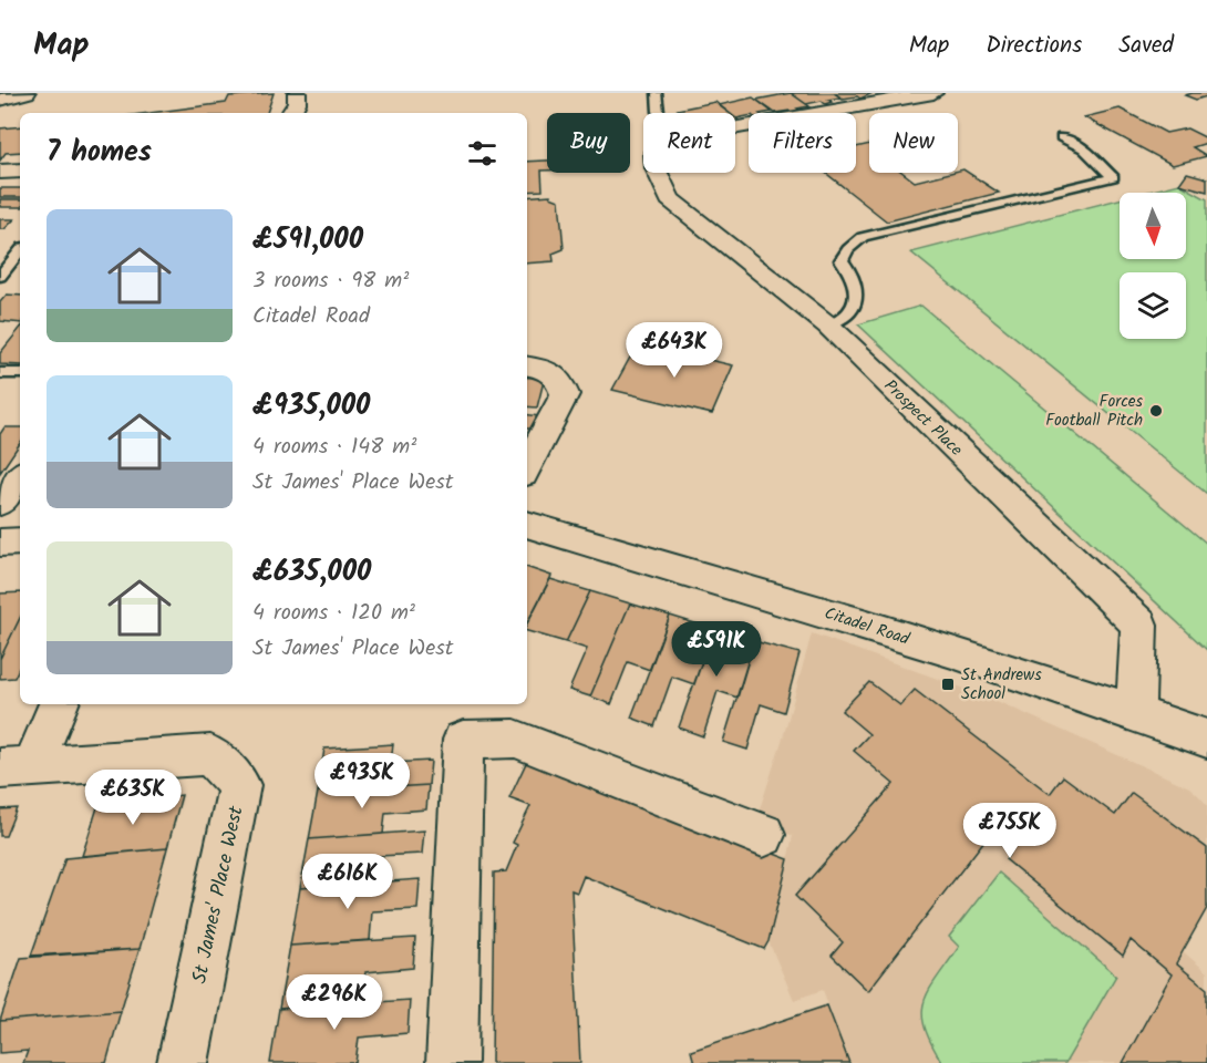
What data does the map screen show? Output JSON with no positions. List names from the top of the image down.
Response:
{
  "streets": {
    "street": ["Prospect Place", "Citadel Road", "St James' Place West"]
  },
  "crossings": [
    ["Prospect Place", "Citadel Road"]
  ],
  "places": {
    "other": ["Forces Football Pitch"],
    "transit": ["St Andrews School"]
  },
  "north": "bottom",
  "page": {
    "header": "Map",
    "nav": ["Map", "Directions", "Saved"],
    "chip": [
      "Buy",
      "Rent",
      "Filters",
      "New"
    ],
    "heading": "7 homes",
    "list": [
      {
        "name": "£591,000",
        "note": "3 rooms · 98 m² · Citadel Road"
      },
      {
        "name": "£935,000",
        "note": "4 rooms · 148 m² · St James' Place West"
      },
      {
        "name": "£635,000",
        "note": "4 rooms · 120 m² · St James' Place West"
      }
    ],
    "price": [
      "£643K",
      "£591K",
      "£935K",
      "£635K",
      "£755K",
      "£616K",
      "£296K"
    ]
  }
}
